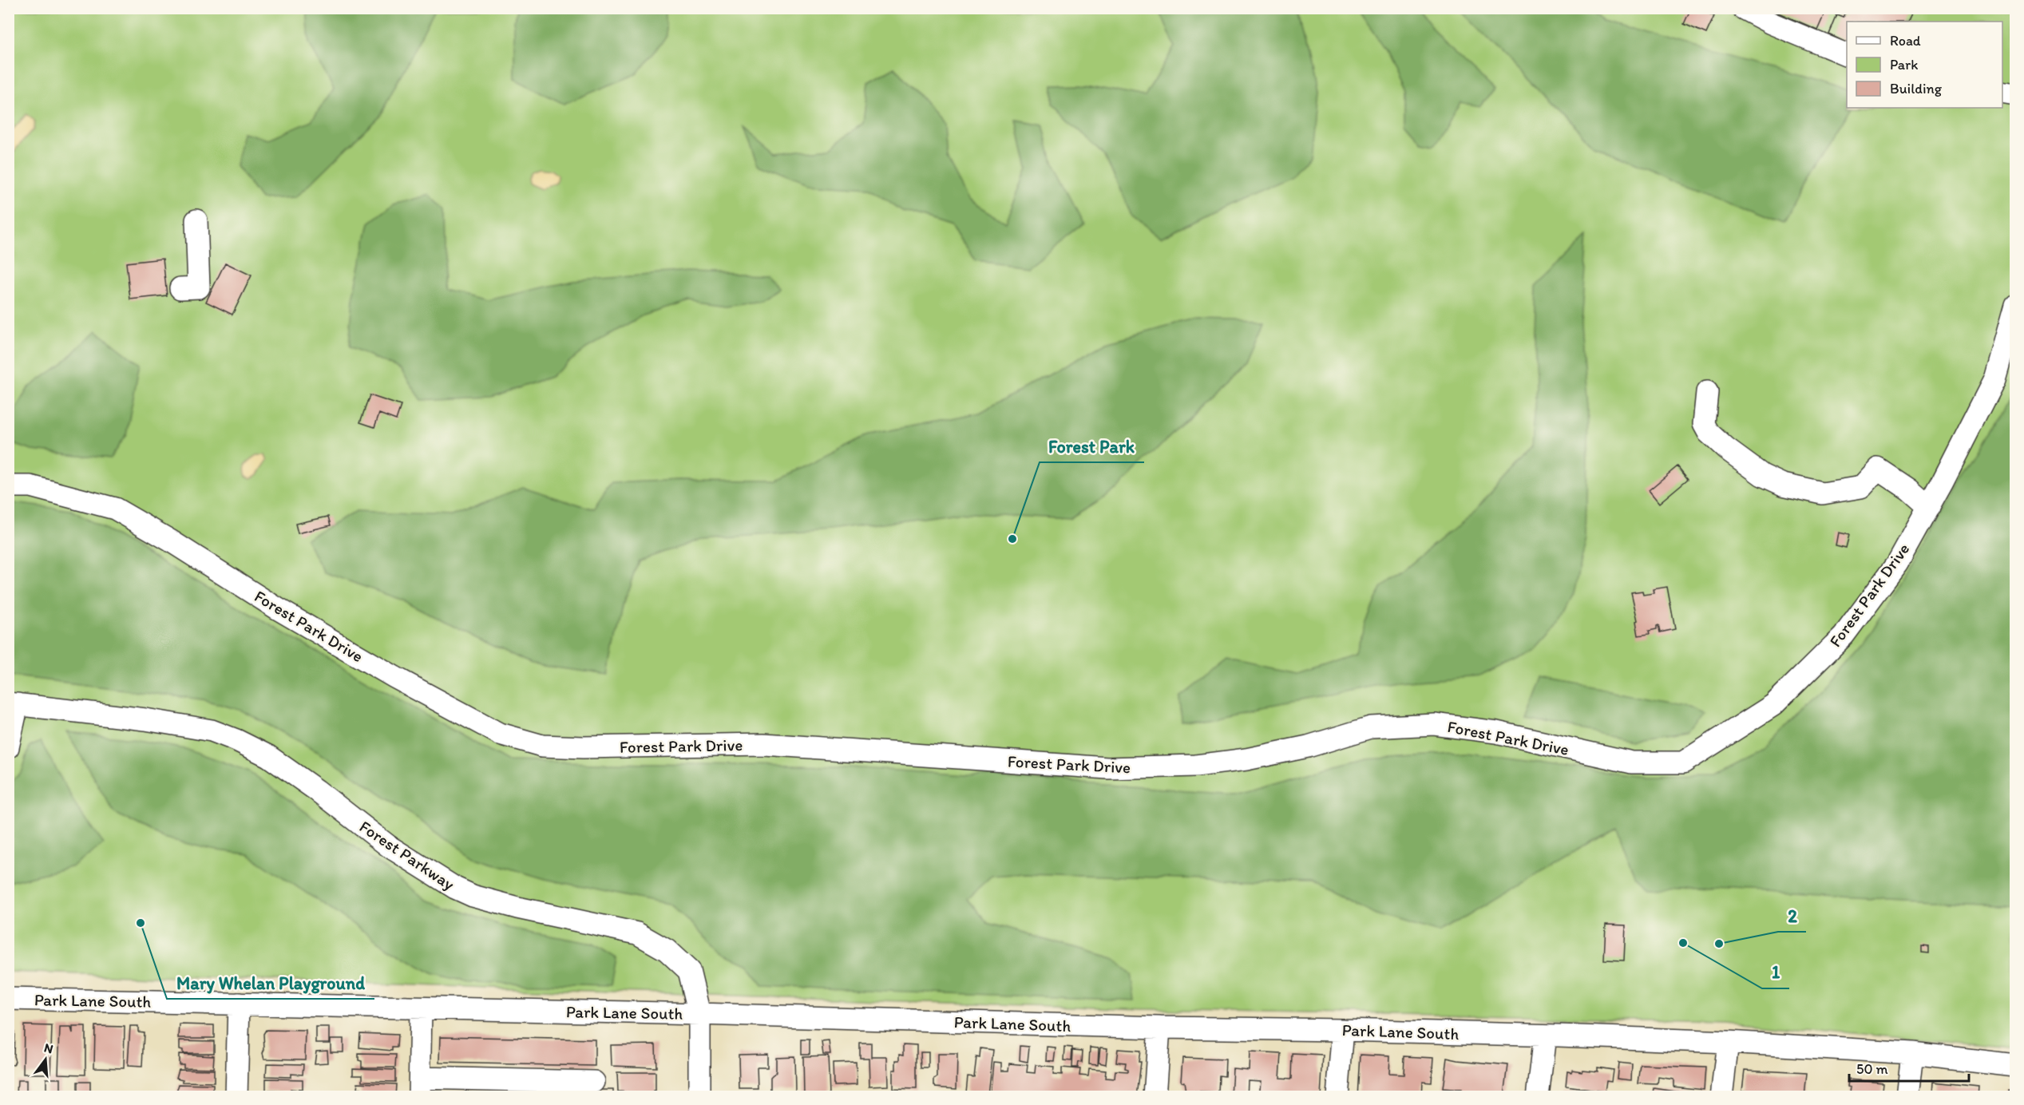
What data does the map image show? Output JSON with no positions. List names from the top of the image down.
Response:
{
  "streets": {
    "street": ["Forest Park Drive", "Forest Parkway", "Park Lane South"]
  },
  "crossings": [
    ["Forest Parkway", "Park Lane South"]
  ],
  "places": [
    "Forest Park",
    "Mary Whelan Playground",
    "1",
    "2"
  ],
  "legend": ["Road", "Park", "Building"],
  "scale_bar": "50 m",
  "north": "top"
}
